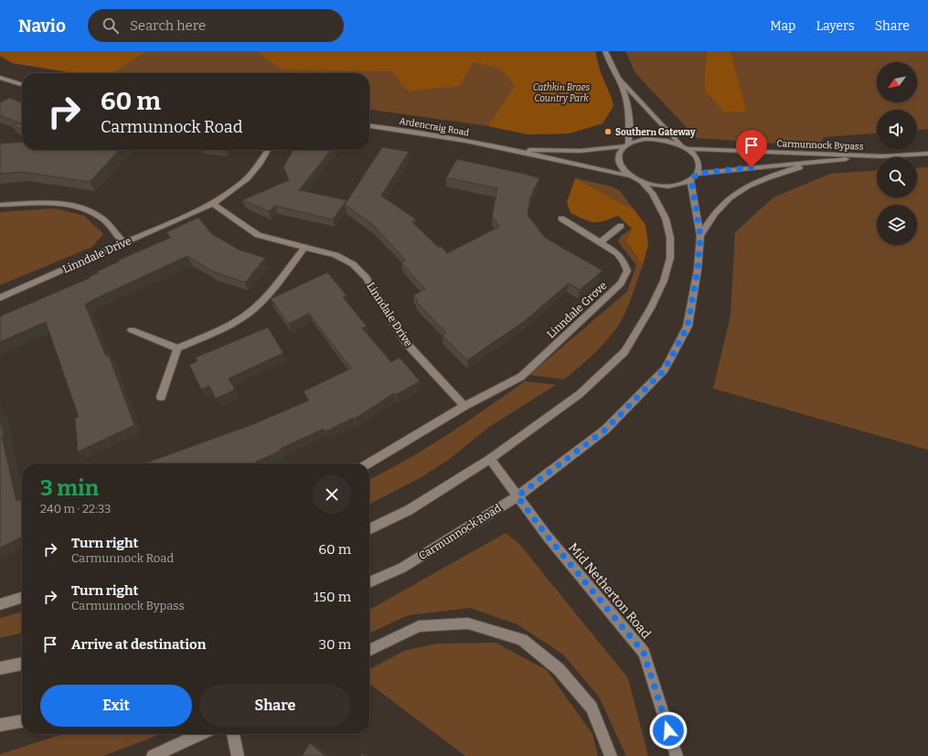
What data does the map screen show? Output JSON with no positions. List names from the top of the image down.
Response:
{
  "streets": {
    "street": [
      "Ardencraig Road",
      "Carmunnock Bypass",
      "Linndale Drive",
      "Linndale Grove",
      "Carmunnock Road",
      "Mid Netherton Road"
    ]
  },
  "crossings": [
    ["Ardencraig Road", "Carmunnock Bypass"],
    ["Ardencraig Road", "Carmunnock Road"],
    ["Carmunnock Bypass", "Carmunnock Road"],
    ["Linndale Drive", "Linndale Grove"],
    ["Carmunnock Road", "Mid Netherton Road"]
  ],
  "parks": ["Cathkin Braes Country Park"],
  "places": ["Southern Gateway"],
  "north": "bottom left",
  "page": {
    "header": "Navio",
    "search": "Search here",
    "nav": ["Map", "Layers", "Share"],
    "turn": ["60 m", "Carmunnock Road"],
    "heading": ["3 min", "240 m · 22:33"],
    "list": [
      {
        "name": "Turn right",
        "note": "Carmunnock Road",
        "value": "60 m"
      },
      {
        "name": "Turn right",
        "note": "Carmunnock Bypass",
        "value": "150 m"
      },
      {
        "name": "Arrive at destination",
        "value": "30 m"
      }
    ],
    "buttons": ["Exit", "Share"]
  }
}
